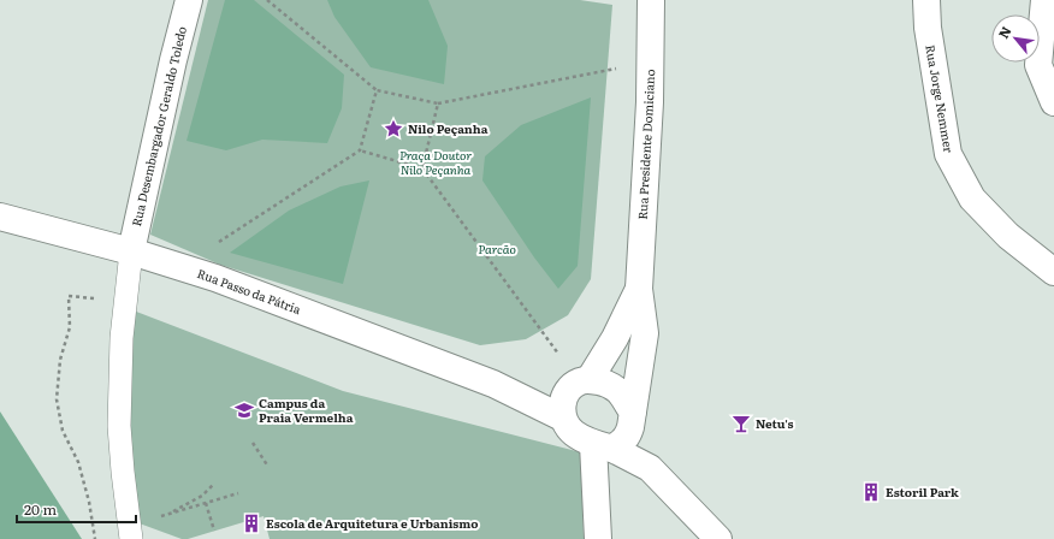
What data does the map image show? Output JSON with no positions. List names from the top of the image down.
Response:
{
  "streets": {
    "street": [
      "Rua Jorge Nemmer",
      "Rua Desembargador Geraldo Toledo",
      "Rua Presidente Domiciano",
      "Rua Passo da Pátria"
    ]
  },
  "crossings": [
    ["Rua Desembargador Geraldo Toledo", "Rua Passo da Pátria"],
    ["Rua Presidente Domiciano", "Rua Passo da Pátria"]
  ],
  "parks": ["Praça Doutor Nilo Peçanha", "Parcão"],
  "places": {
    "place": ["Nilo Peçanha"],
    "school or university": ["Campus da Praia Vermelha"],
    "bar": ["Netu's"],
    "building": ["Estoril Park", "Escola de Arquitetura e Urbanismo"]
  },
  "scale_bar": "20 m",
  "north": "top left"
}
